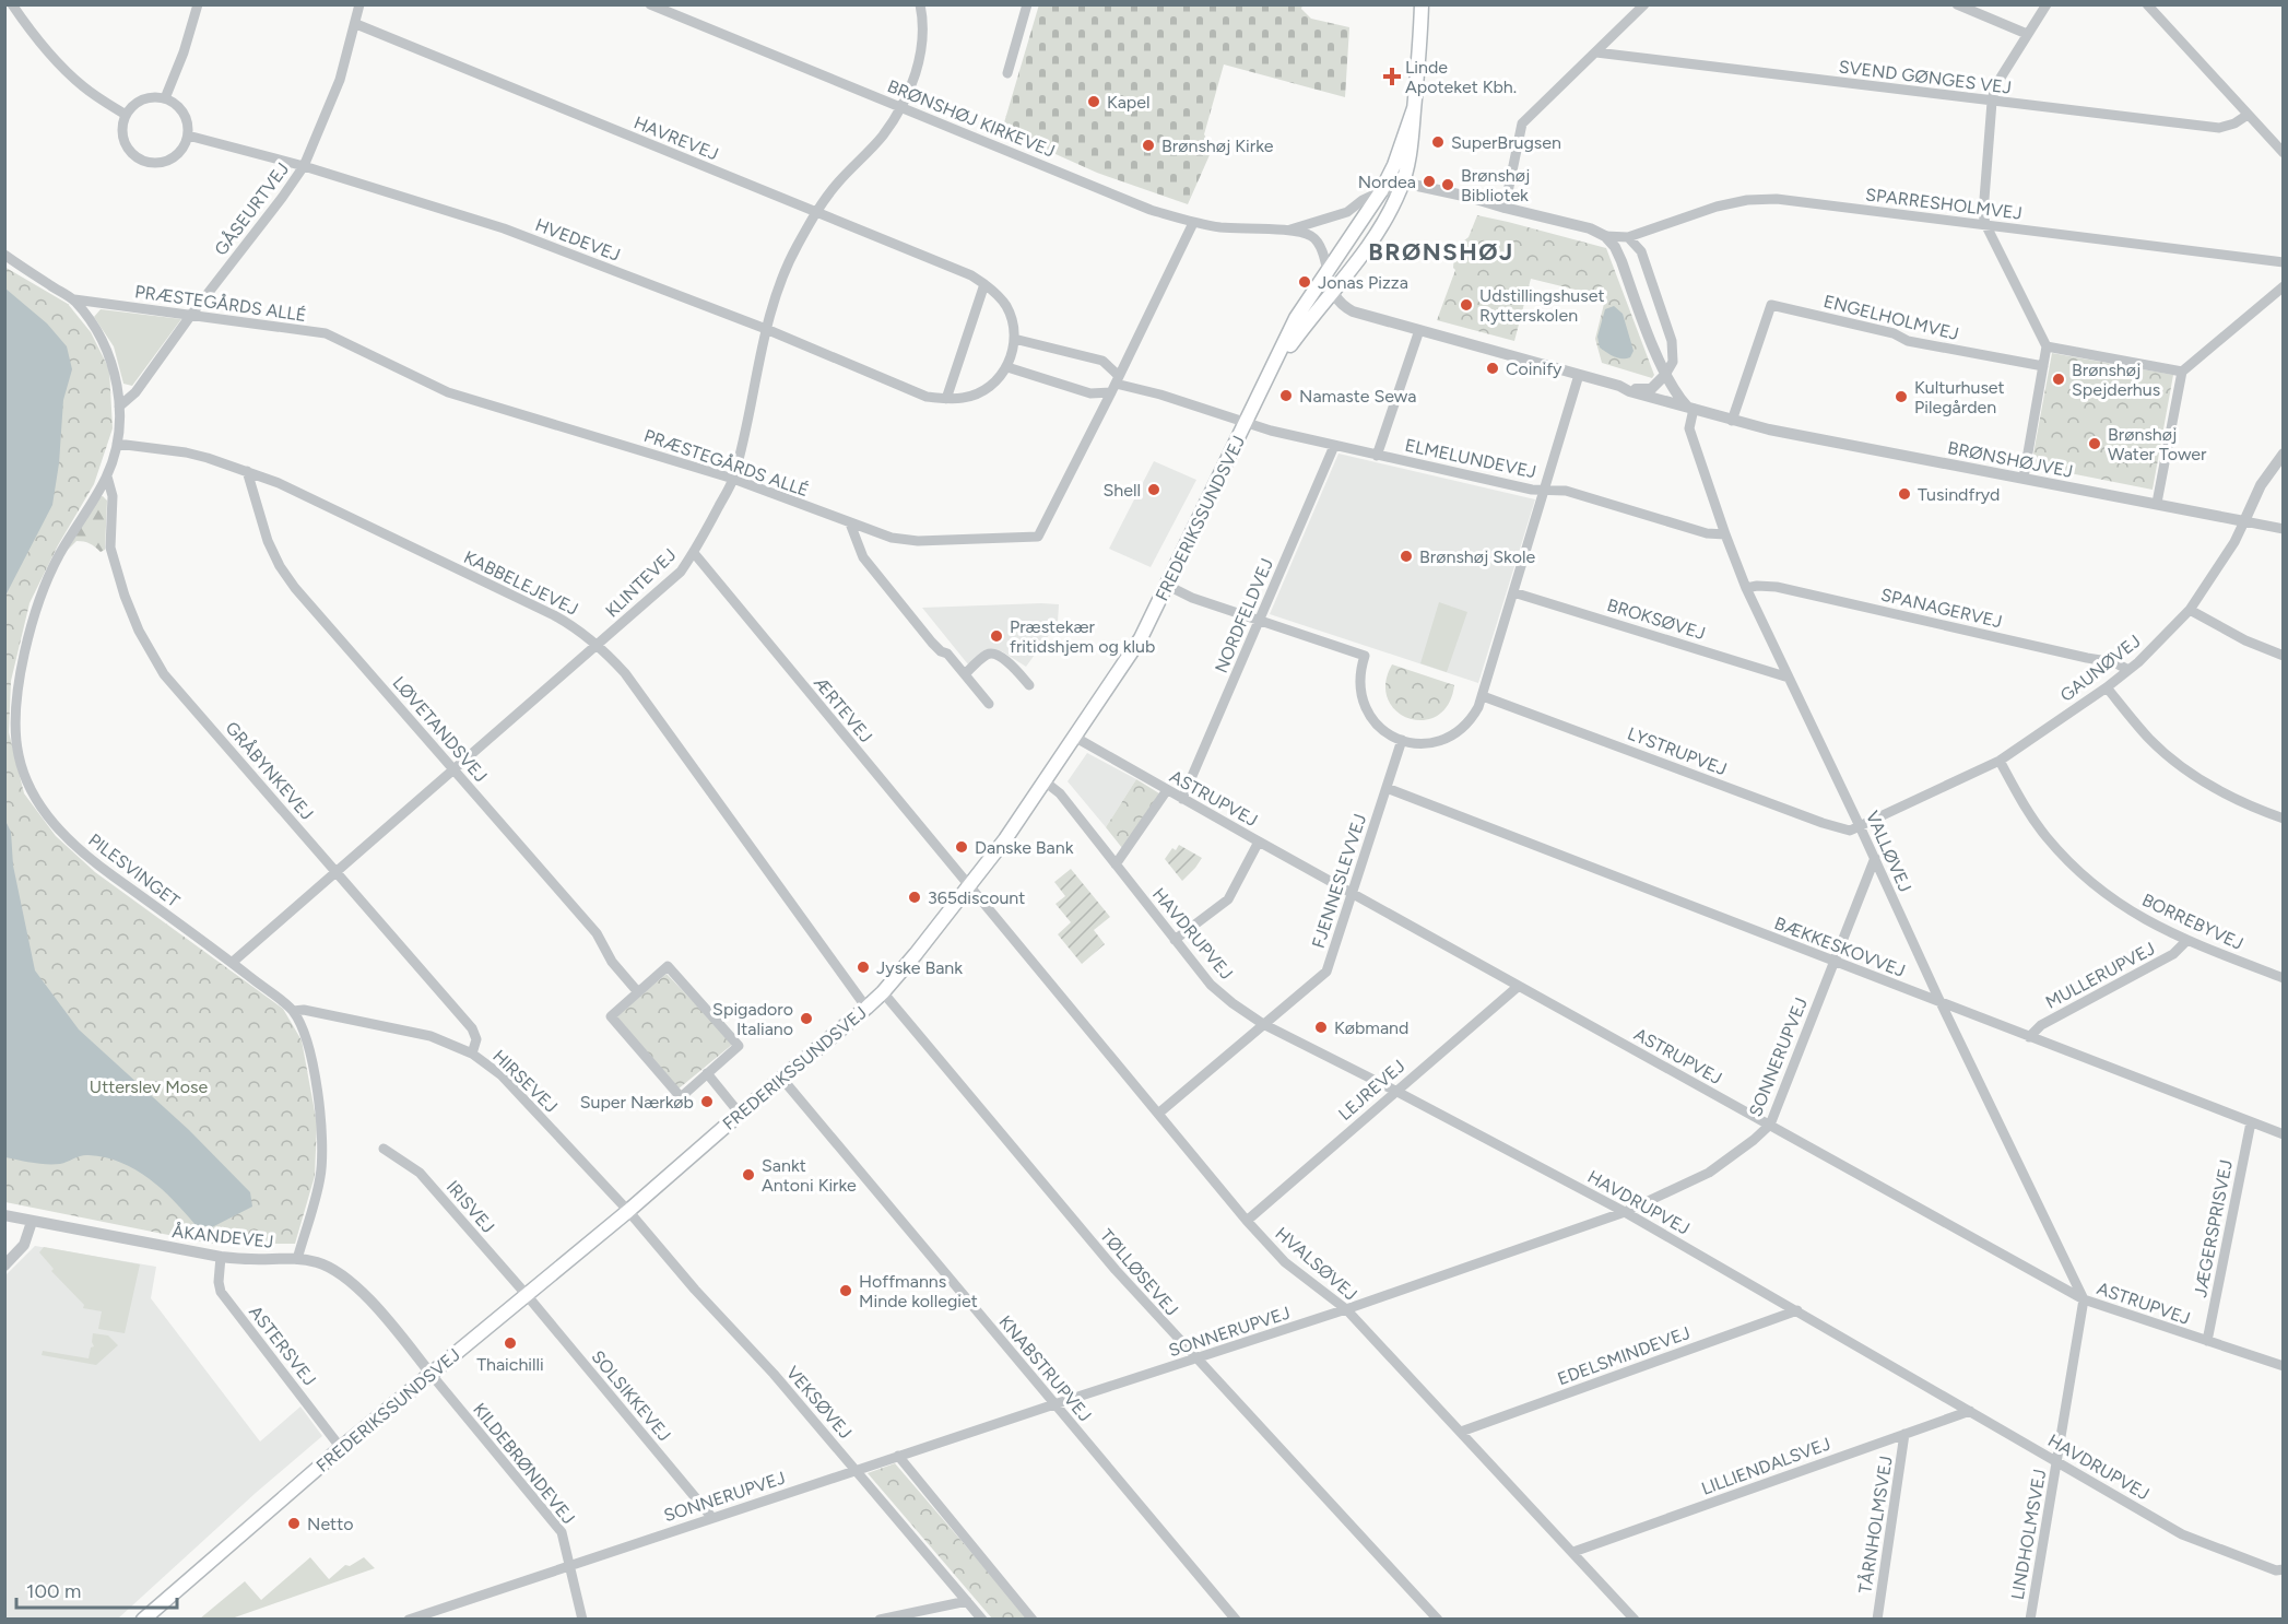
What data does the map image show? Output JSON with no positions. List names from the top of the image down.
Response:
{
  "streets": {
    "main road": ["FREDERIKSSUNDSVEJ"],
    "street": [
      "SVEND GØNGES VEJ",
      "BRØNSHØJ KIRKEVEJ",
      "HAVREVEJ",
      "SPARRESHOLMVEJ",
      "GÅSEURTVEJ",
      "HVEDEVEJ",
      "PRÆSTEGÅRDS ALLÉ",
      "ENGELHOLMVEJ",
      "ELMELUNDEVEJ",
      "BRØNSHØJVEJ",
      "KABBELEJEVEJ",
      "KLINTEVEJ",
      "SPANAGERVEJ",
      "NORDFELDVEJ",
      "BROKSØVEJ",
      "GAUNØVEJ",
      "ÆRTEVEJ",
      "LØVETANDSVEJ",
      "LYSTRUPVEJ",
      "GRÅBYNKEVEJ",
      "ASTRUPVEJ",
      "VALLØVEJ",
      "PILESVINGET",
      "FJENNESLEVVEJ",
      "BORREBYVEJ",
      "HAVDRUPVEJ",
      "BÆKKESKOVVEJ",
      "MULLERUPVEJ",
      "SONNERUPVEJ",
      "HIRSEVEJ",
      "LEJREVEJ",
      "IRISVEJ",
      "JÆGERSPRISVEJ",
      "ÅKANDEVEJ",
      "HVALSØVEJ",
      "TØLLØSEVEJ",
      "ASTERSVEJ",
      "EDELSMINDEVEJ",
      "KNABSTRUPVEJ",
      "SOLSIKKEVEJ",
      "VEKSØVEJ",
      "KILDEBRØNDEVEJ",
      "LILLIENDALSVEJ",
      "TÅRNHOLMSVEJ",
      "LINDHOLMSVEJ"
    ]
  },
  "crossings": [
    ["BRØNSHØJ KIRKEVEJ", "PRÆSTEGÅRDS ALLÉ"],
    ["BRØNSHØJ KIRKEVEJ", "FREDERIKSSUNDSVEJ"],
    ["BRØNSHØJ KIRKEVEJ", "KLINTEVEJ"],
    ["HAVREVEJ", "GÅSEURTVEJ"],
    ["HAVREVEJ", "KLINTEVEJ"],
    ["GÅSEURTVEJ", "HVEDEVEJ"],
    ["GÅSEURTVEJ", "PRÆSTEGÅRDS ALLÉ"],
    ["GÅSEURTVEJ", "PILESVINGET"],
    ["HVEDEVEJ", "KLINTEVEJ"],
    ["PRÆSTEGÅRDS ALLÉ", "ELMELUNDEVEJ"],
    ["PRÆSTEGÅRDS ALLÉ", "KLINTEVEJ"],
    ["PRÆSTEGÅRDS ALLÉ", "PILESVINGET"],
    ["ENGELHOLMVEJ", "BRØNSHØJVEJ"],
    ["ELMELUNDEVEJ", "FREDERIKSSUNDSVEJ"],
    ["ELMELUNDEVEJ", "NORDFELDVEJ"],
    ["ELMELUNDEVEJ", "VALLØVEJ"],
    ["BRØNSHØJVEJ", "FREDERIKSSUNDSVEJ"],
    ["BRØNSHØJVEJ", "GAUNØVEJ"],
    ["BRØNSHØJVEJ", "VALLØVEJ"],
    ["FREDERIKSSUNDSVEJ", "KABBELEJEVEJ"],
    ["FREDERIKSSUNDSVEJ", "ÆRTEVEJ"],
    ["FREDERIKSSUNDSVEJ", "ASTRUPVEJ"],
    ["FREDERIKSSUNDSVEJ", "HAVDRUPVEJ"],
    ["FREDERIKSSUNDSVEJ", "HIRSEVEJ"],
    ["FREDERIKSSUNDSVEJ", "IRISVEJ"],
    ["FREDERIKSSUNDSVEJ", "ÅKANDEVEJ"],
    ["FREDERIKSSUNDSVEJ", "HVALSØVEJ"],
    ["FREDERIKSSUNDSVEJ", "TØLLØSEVEJ"],
    ["FREDERIKSSUNDSVEJ", "ASTERSVEJ"],
    ["FREDERIKSSUNDSVEJ", "KNABSTRUPVEJ"],
    ["FREDERIKSSUNDSVEJ", "SOLSIKKEVEJ"],
    ["FREDERIKSSUNDSVEJ", "VEKSØVEJ"],
    ["FREDERIKSSUNDSVEJ", "KILDEBRØNDEVEJ"],
    ["KABBELEJEVEJ", "KLINTEVEJ"],
    ["KABBELEJEVEJ", "LØVETANDSVEJ"],
    ["KABBELEJEVEJ", "PILESVINGET"],
    ["KLINTEVEJ", "ÆRTEVEJ"],
    ["KLINTEVEJ", "LØVETANDSVEJ"],
    ["KLINTEVEJ", "GRÅBYNKEVEJ"],
    ["KLINTEVEJ", "PILESVINGET"],
    ["SPANAGERVEJ", "GAUNØVEJ"],
    ["SPANAGERVEJ", "VALLØVEJ"],
    ["NORDFELDVEJ", "ASTRUPVEJ"],
    ["BROKSØVEJ", "VALLØVEJ"],
    ["GAUNØVEJ", "LYSTRUPVEJ"],
    ["GAUNØVEJ", "VALLØVEJ"],
    ["GAUNØVEJ", "BORREBYVEJ"],
    ["ÆRTEVEJ", "HVALSØVEJ"],
    ["LYSTRUPVEJ", "VALLØVEJ"],
    ["GRÅBYNKEVEJ", "PILESVINGET"],
    ["GRÅBYNKEVEJ", "HIRSEVEJ"],
    ["ASTRUPVEJ", "VALLØVEJ"],
    ["ASTRUPVEJ", "FJENNESLEVVEJ"],
    ["ASTRUPVEJ", "SONNERUPVEJ"],
    ["ASTRUPVEJ", "LEJREVEJ"],
    ["ASTRUPVEJ", "JÆGERSPRISVEJ"],
    ["ASTRUPVEJ", "LINDHOLMSVEJ"],
    ["VALLØVEJ", "BÆKKESKOVVEJ"],
    ["VALLØVEJ", "SONNERUPVEJ"],
    ["VALLØVEJ", "LINDHOLMSVEJ"],
    ["PILESVINGET", "HIRSEVEJ"],
    ["PILESVINGET", "ÅKANDEVEJ"],
    ["FJENNESLEVVEJ", "HAVDRUPVEJ"],
    ["FJENNESLEVVEJ", "BÆKKESKOVVEJ"],
    ["FJENNESLEVVEJ", "HVALSØVEJ"],
    ["BORREBYVEJ", "MULLERUPVEJ"],
    ["HAVDRUPVEJ", "SONNERUPVEJ"],
    ["HAVDRUPVEJ", "LEJREVEJ"],
    ["HAVDRUPVEJ", "EDELSMINDEVEJ"],
    ["HAVDRUPVEJ", "LILLIENDALSVEJ"],
    ["HAVDRUPVEJ", "LINDHOLMSVEJ"],
    ["BÆKKESKOVVEJ", "MULLERUPVEJ"],
    ["BÆKKESKOVVEJ", "SONNERUPVEJ"],
    ["BÆKKESKOVVEJ", "JÆGERSPRISVEJ"],
    ["SONNERUPVEJ", "HVALSØVEJ"],
    ["SONNERUPVEJ", "TØLLØSEVEJ"],
    ["SONNERUPVEJ", "KNABSTRUPVEJ"],
    ["SONNERUPVEJ", "SOLSIKKEVEJ"],
    ["SONNERUPVEJ", "VEKSØVEJ"],
    ["SONNERUPVEJ", "KILDEBRØNDEVEJ"],
    ["HIRSEVEJ", "VEKSØVEJ"],
    ["LEJREVEJ", "HVALSØVEJ"],
    ["IRISVEJ", "SOLSIKKEVEJ"],
    ["ÅKANDEVEJ", "ASTERSVEJ"],
    ["ÅKANDEVEJ", "KILDEBRØNDEVEJ"],
    ["HVALSØVEJ", "EDELSMINDEVEJ"],
    ["HVALSØVEJ", "LILLIENDALSVEJ"],
    ["LILLIENDALSVEJ", "TÅRNHOLMSVEJ"]
  ],
  "districts": ["BRØNSHØJ"],
  "parks": ["Utterslev Mose"],
  "places": {
    "health": ["Linde Apoteket Kbh."],
    "other": [
      "Kapel",
      "SuperBrugsen",
      "Brønshøj Kirke",
      "Nordea",
      "Brønshøj Bibliotek",
      "Jonas Pizza",
      "Udstillingshuset Rytterskolen",
      "Coinify",
      "Brønshøj Spejderhus",
      "Namaste Sewa",
      "Kulturhuset Pilegården",
      "Brønshøj Water Tower",
      "Shell",
      "Tusindfryd",
      "Brønshøj Skole",
      "Præstekær fritidshjem og klub",
      "Danske Bank",
      "365discount",
      "Jyske Bank",
      "Spigadoro Italiano",
      "Købmand",
      "Super Nærkøb",
      "Sankt Antoni Kirke",
      "Hoffmanns Minde kollegiet",
      "Thaichilli",
      "Netto"
    ]
  },
  "scale_bar": "100 m"
}
